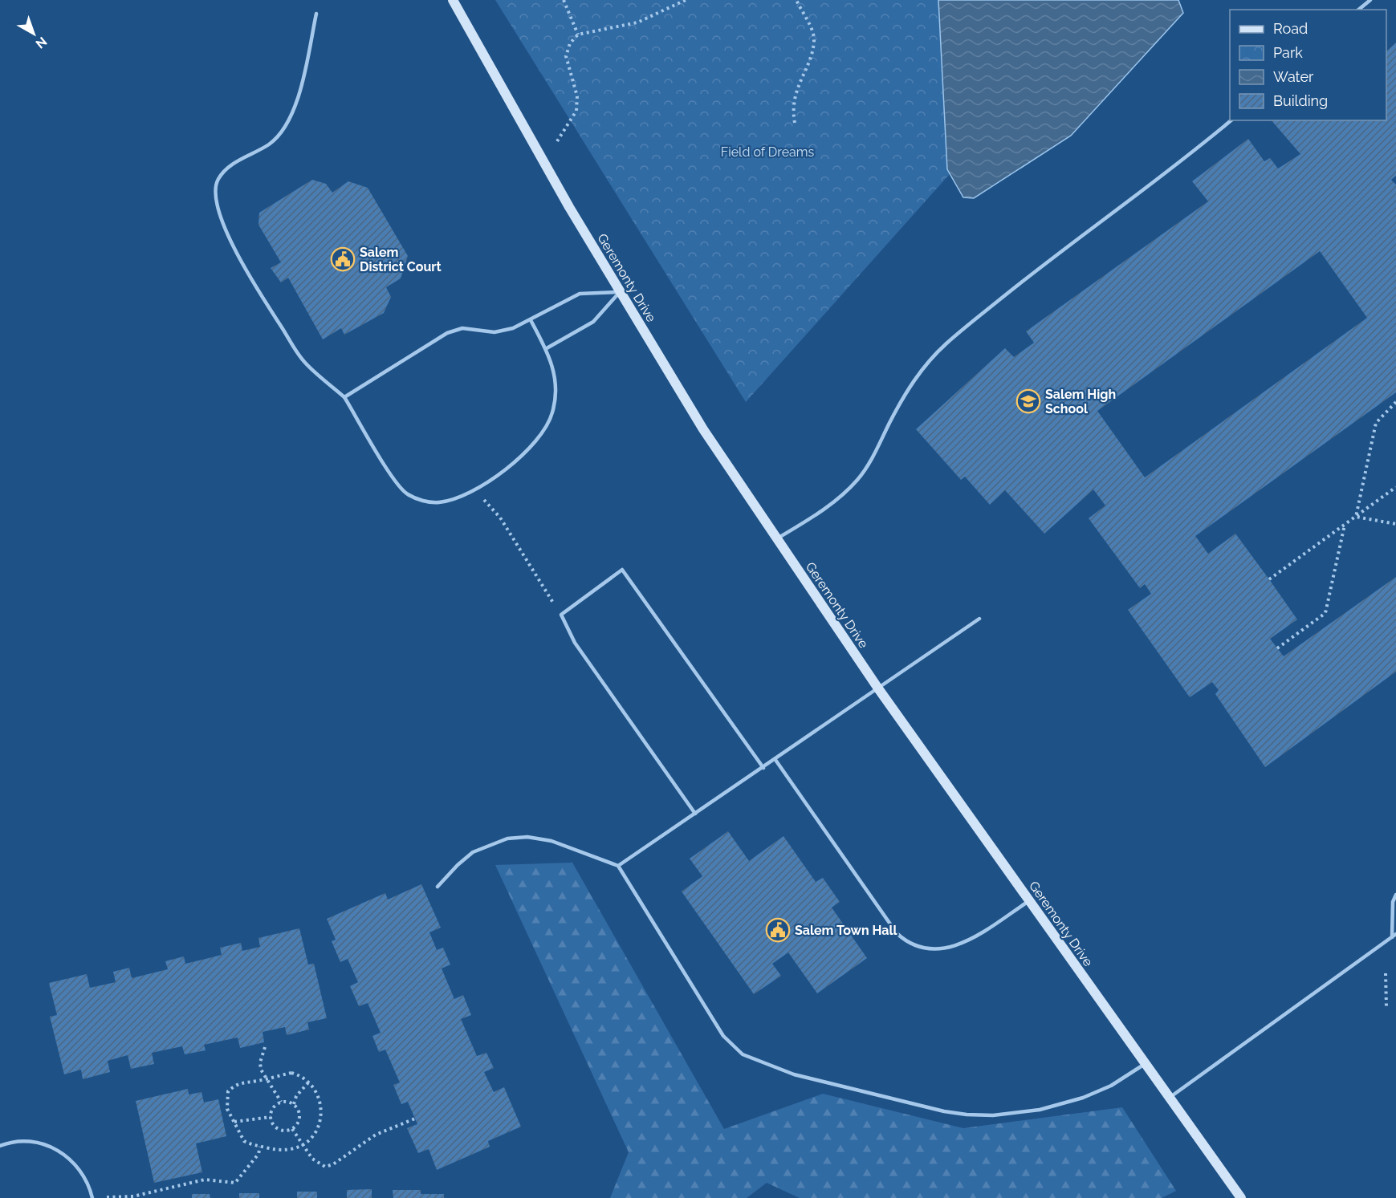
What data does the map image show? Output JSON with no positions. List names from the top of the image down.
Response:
{
  "streets": {
    "street": ["Geremonty Drive"]
  },
  "parks": ["Field of Dreams"],
  "places": {
    "public building": ["Salem District Court", "Salem Town Hall"],
    "school or university": ["Salem High School"]
  },
  "legend": [
    "Road",
    "Park",
    "Water",
    "Building"
  ],
  "north": "bottom right"
}
